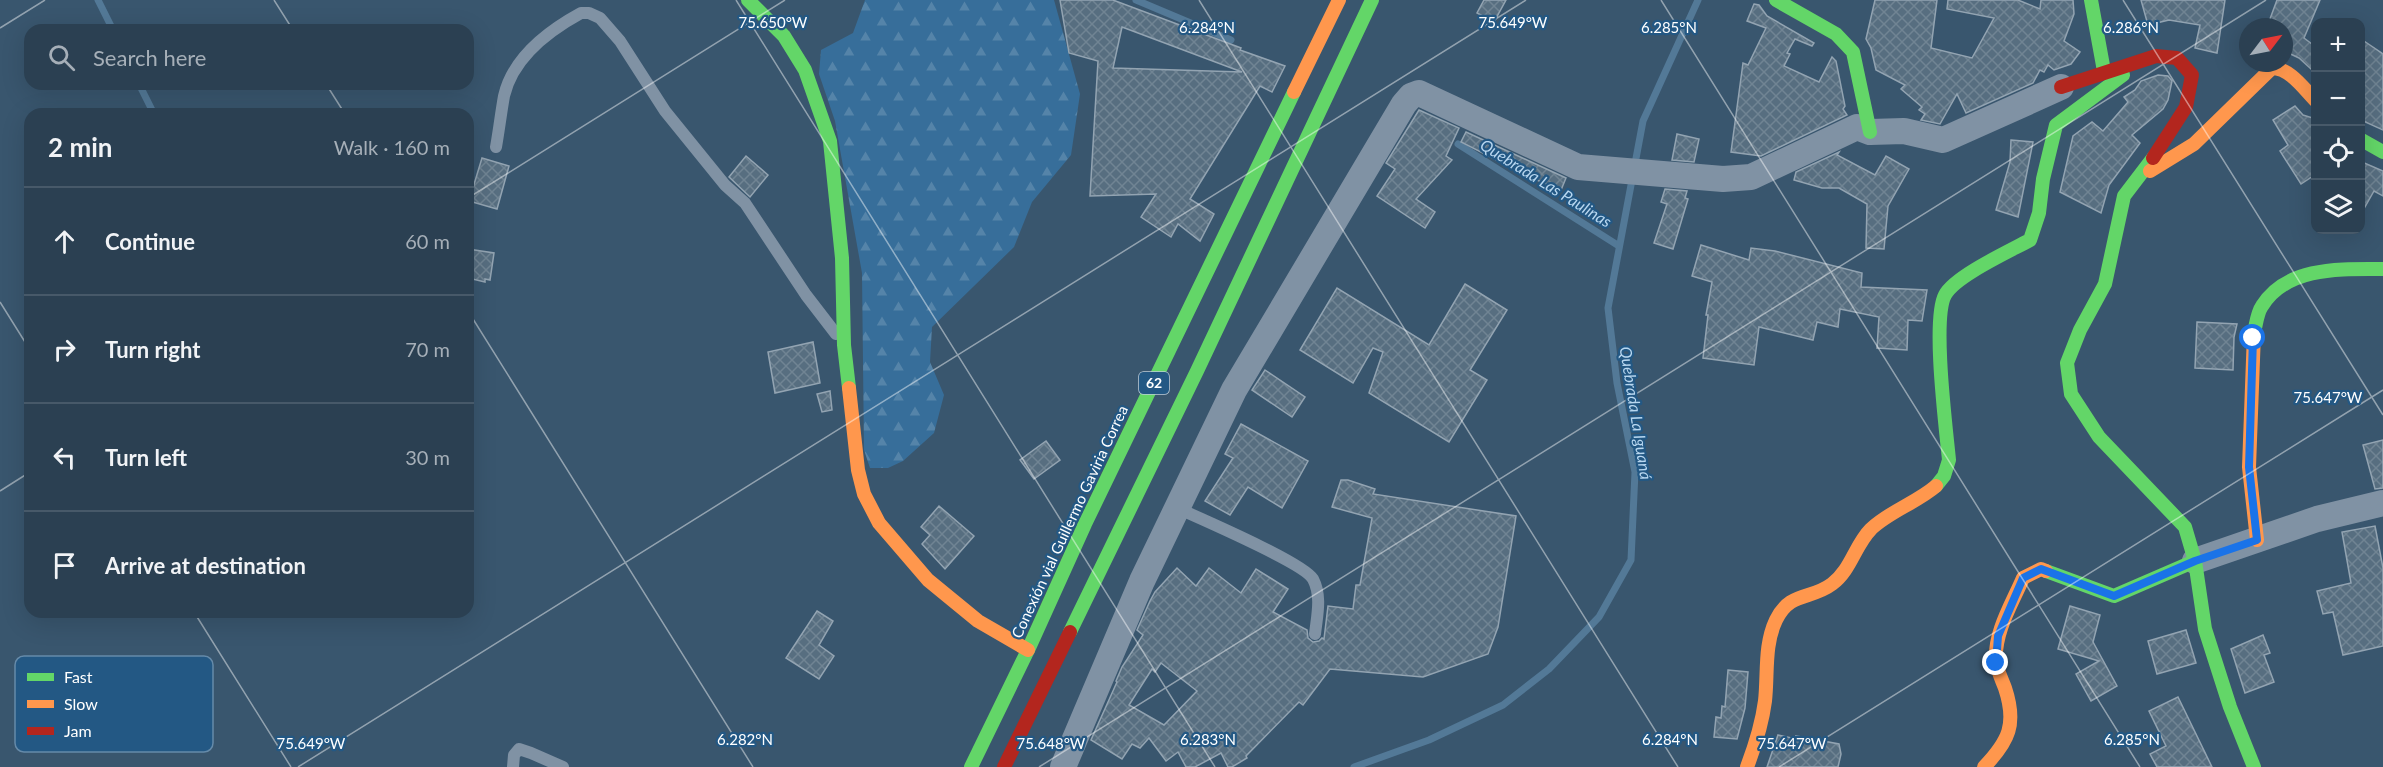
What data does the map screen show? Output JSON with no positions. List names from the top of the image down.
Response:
{
  "streets": {
    "main road": ["62", "Conexión vial Guillermo Gaviria Correa"]
  },
  "water": ["Quebrada Las Paulinas", "Quebrada La Iguaná"],
  "legend": ["Fast", "Slow", "Jam"],
  "north": "top right",
  "page": {
    "map_buttons": ["+", "−"],
    "search": "Search here",
    "heading": ["2 min", "Walk · 160 m"],
    "list": [
      ["Continue", "60 m"],
      ["Turn right", "70 m"],
      ["Turn left", "30 m"],
      "Arrive at destination"
    ]
  },
  "coordinates": [
    "75.650°W",
    "75.649°W",
    "6.284°N",
    "6.285°N",
    "6.286°N",
    "75.647°W",
    "6.282°N",
    "6.283°N",
    "75.648°W"
  ]
}
